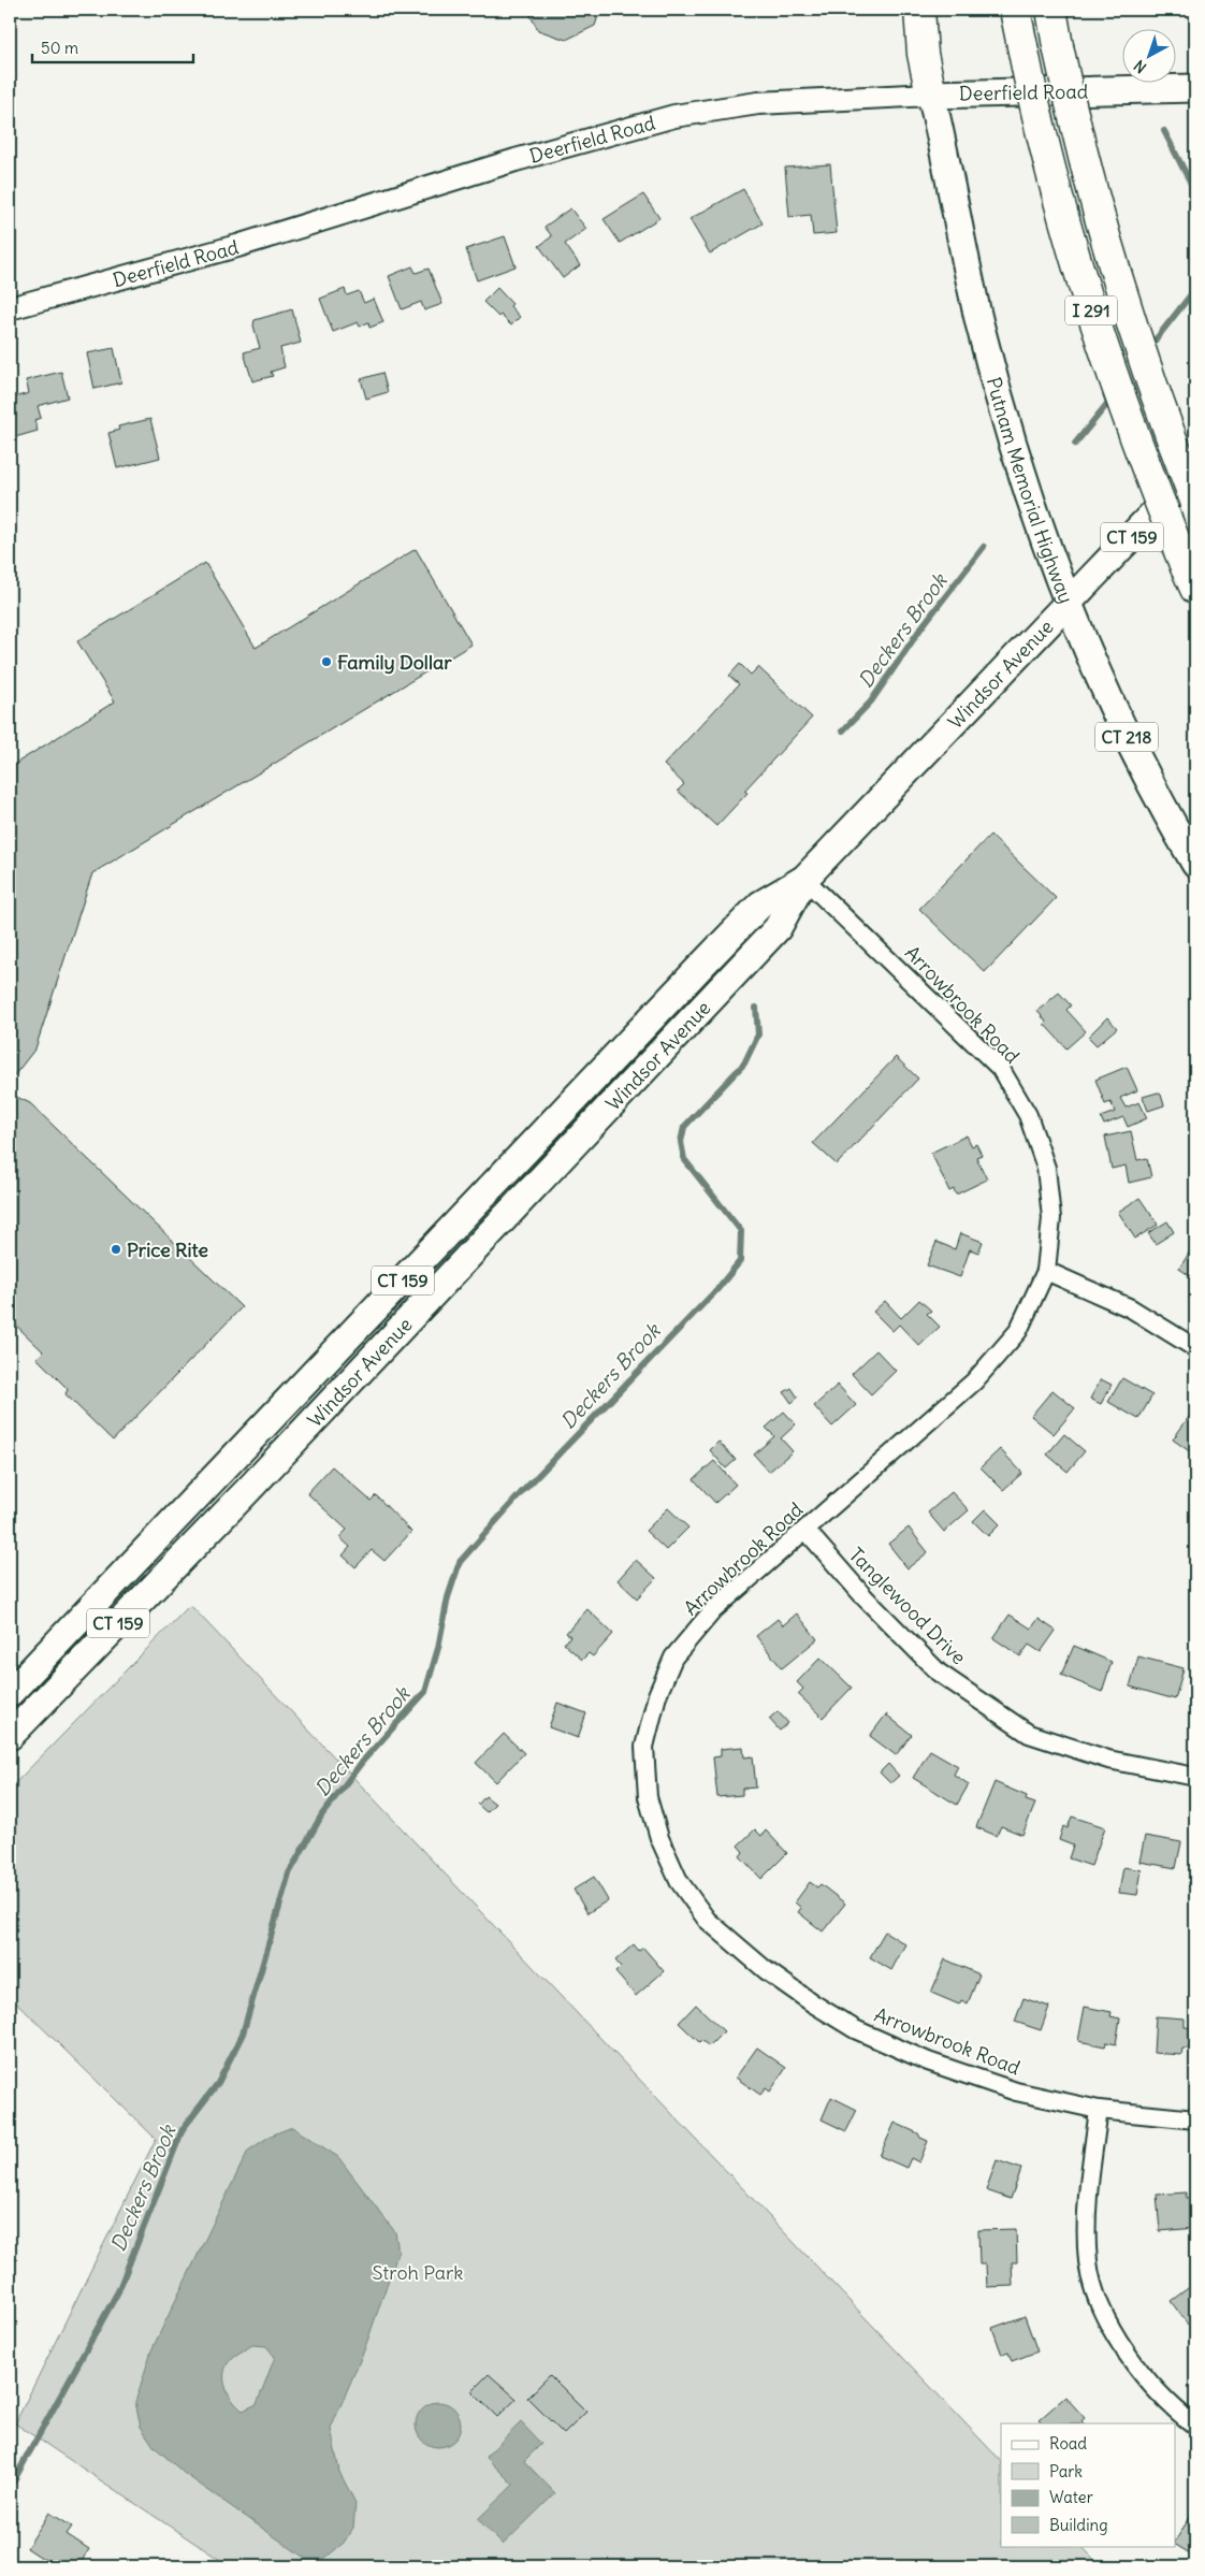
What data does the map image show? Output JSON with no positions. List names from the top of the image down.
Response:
{
  "streets": {
    "highway": ["I 291"],
    "main road": [
      "Deerfield Road",
      "Putnam Memorial Highway",
      "CT 159",
      "Windsor Avenue",
      "CT 218"
    ],
    "street": ["Arrowbrook Road", "Tanglewood Drive"]
  },
  "crossings": [
    ["Deerfield Road", "Putnam Memorial Highway"],
    ["Putnam Memorial Highway", "Windsor Avenue"],
    ["Windsor Avenue", "Arrowbrook Road"],
    ["Arrowbrook Road", "Tanglewood Drive"]
  ],
  "water": ["Deckers Brook"],
  "parks": ["Stroh Park"],
  "places": ["Family Dollar", "Price Rite"],
  "legend": [
    "Road",
    "Park",
    "Water",
    "Building"
  ],
  "scale_bar": "50 m",
  "north": "bottom left"
}
